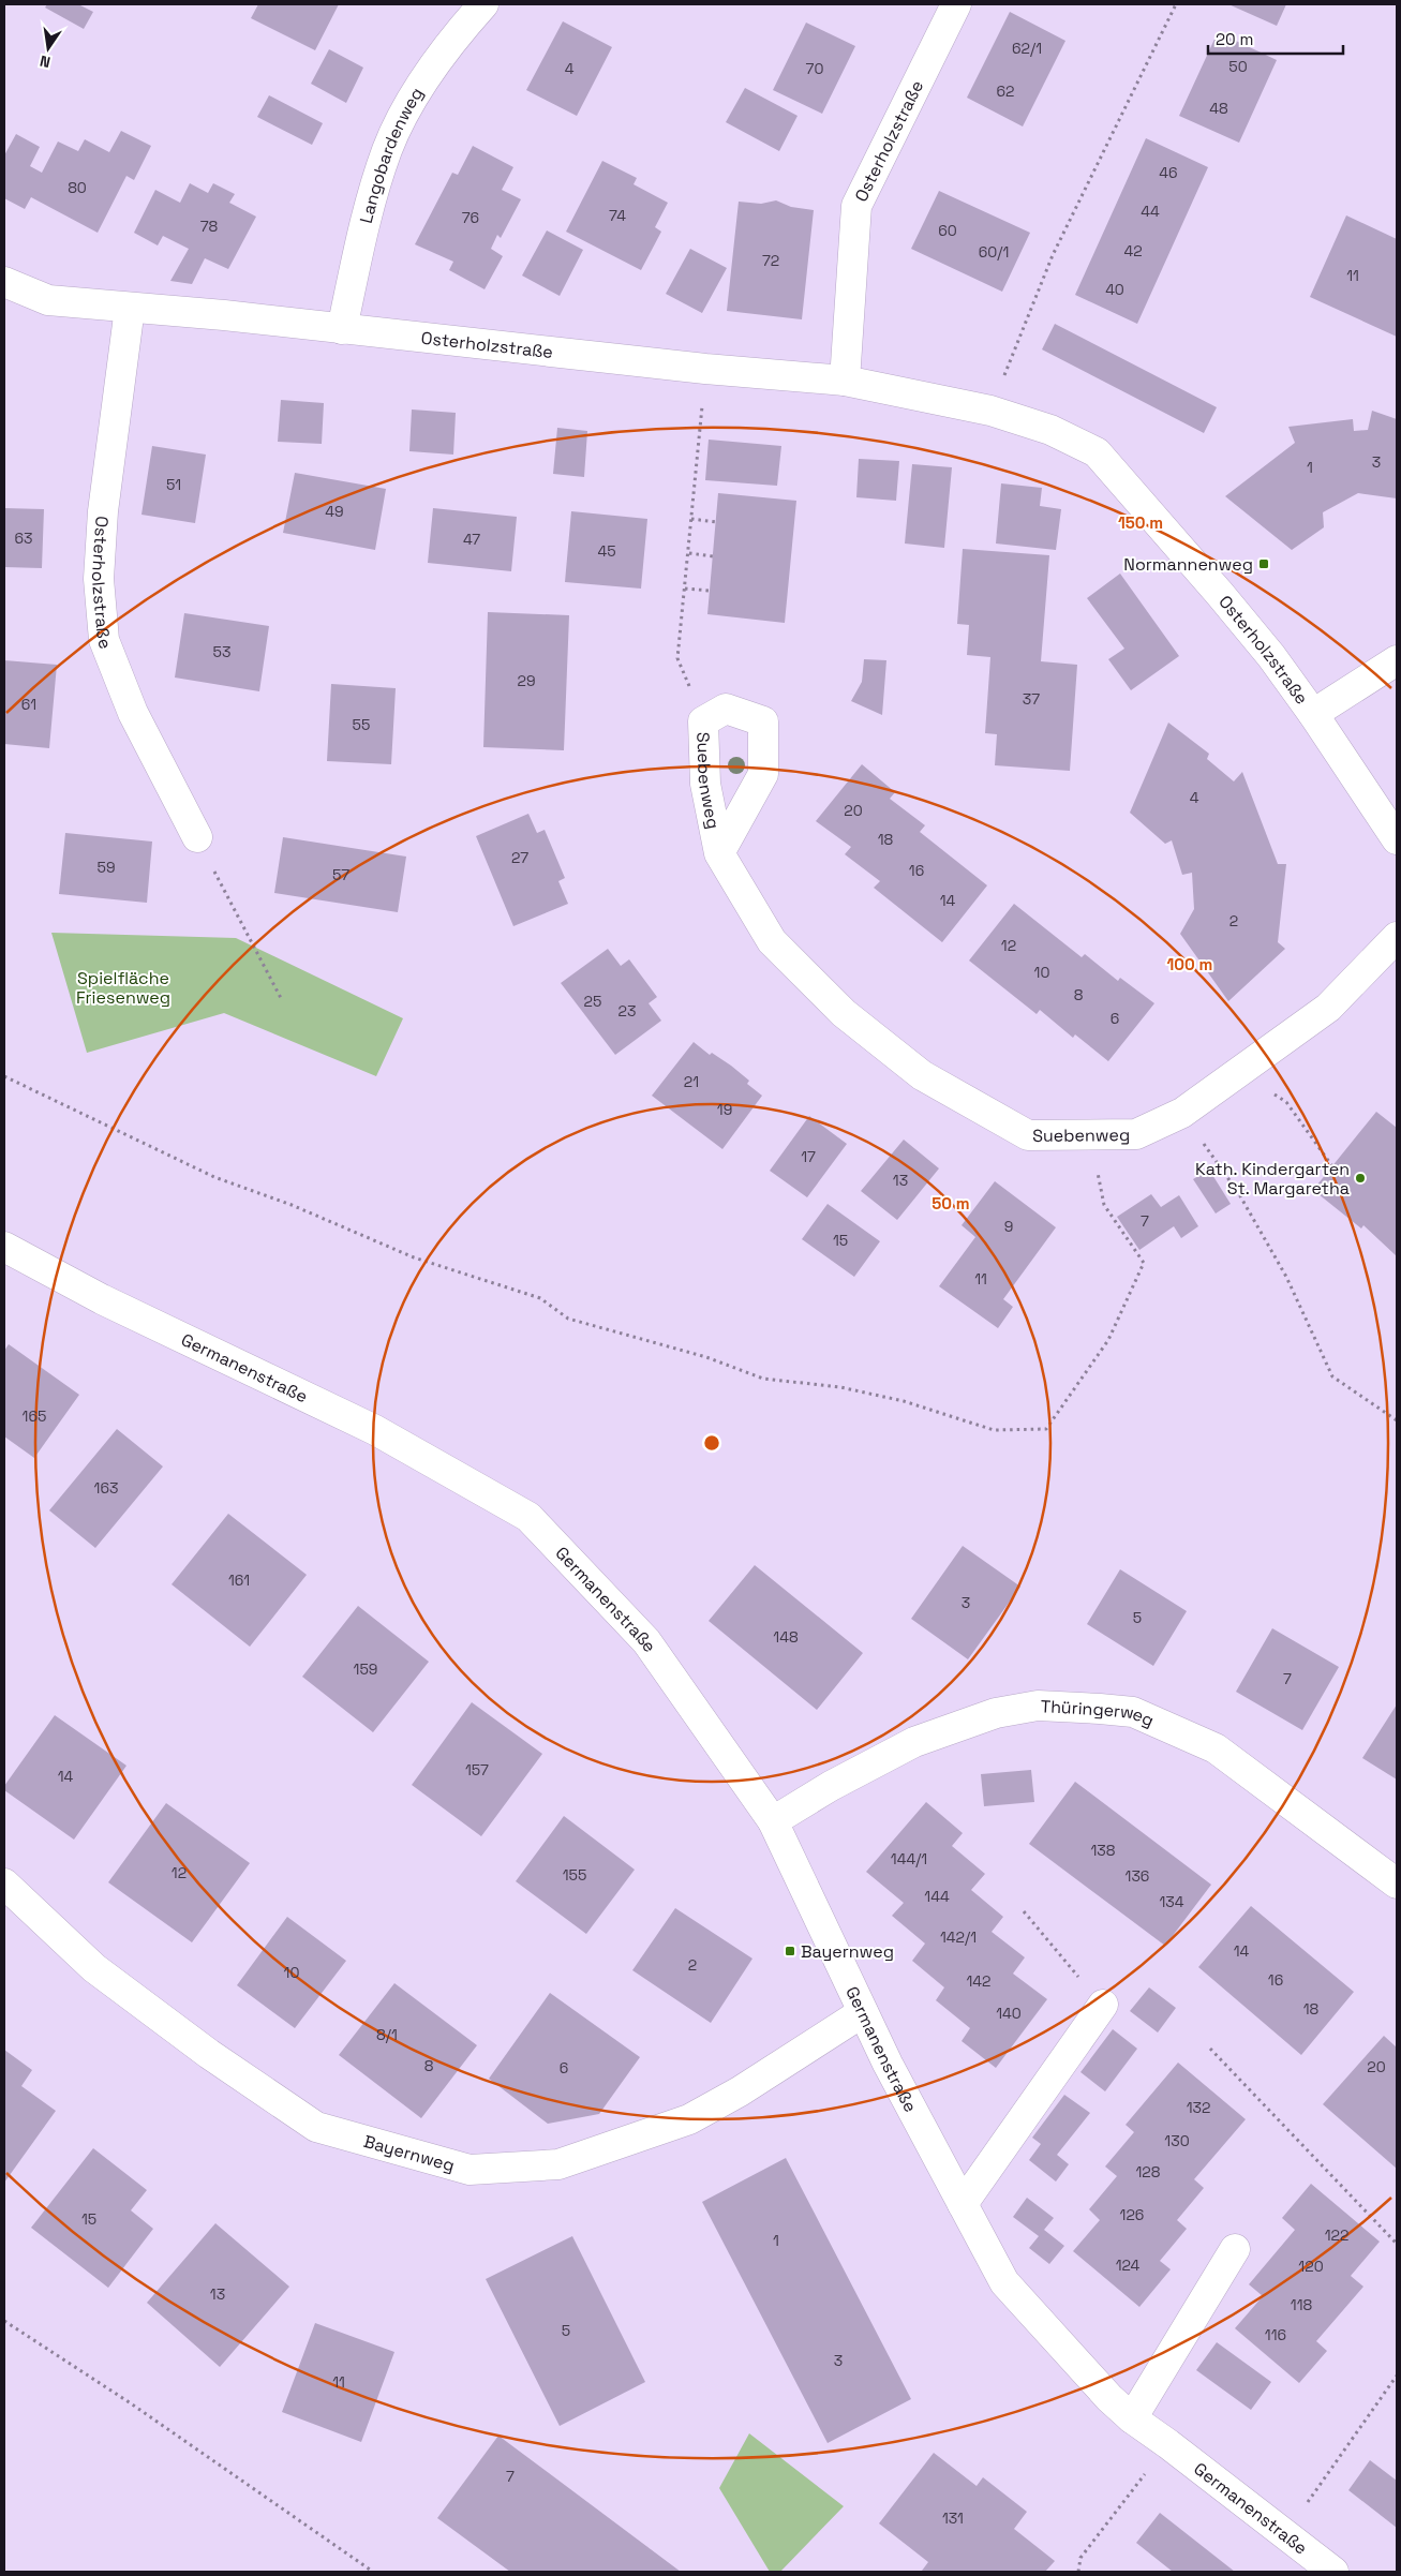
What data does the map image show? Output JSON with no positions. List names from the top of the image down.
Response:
{
  "streets": {
    "street": [
      "Osterholzstraße",
      "Langobardenweg",
      "Suebenweg",
      "Germanenstraße",
      "Thüringerweg",
      "Bayernweg"
    ]
  },
  "crossings": [
    ["Osterholzstraße", "Langobardenweg"],
    ["Germanenstraße", "Thüringerweg"],
    ["Germanenstraße", "Bayernweg"]
  ],
  "parks": ["Spielfläche Friesenweg"],
  "places": {
    "transit": ["Normannenweg", "Bayernweg"],
    "other": ["Kath. Kindergarten St. Margaretha"]
  },
  "house_numbers": [
    "62/1",
    "50",
    "4",
    "70",
    "62",
    "48",
    "46",
    "80",
    "44",
    "74",
    "76",
    "78",
    "60",
    "42",
    "60/1",
    "72",
    "11",
    "40",
    "3",
    "1",
    "51",
    "49",
    "63",
    "47",
    "45",
    "53",
    "29",
    "37",
    "61",
    "55",
    "4",
    "20",
    "18",
    "27",
    "59",
    "16",
    "57",
    "14",
    "2",
    "12",
    "10",
    "8",
    "25",
    "23",
    "6",
    "21",
    "19",
    "17",
    "13",
    "7",
    "9",
    "15",
    "11",
    "165",
    "163",
    "161",
    "3",
    "5",
    "148",
    "159",
    "7",
    "157",
    "14",
    "138",
    "144/1",
    "12",
    "155",
    "136",
    "144",
    "134",
    "142/1",
    "14",
    "2",
    "10",
    "16",
    "142",
    "18",
    "140",
    "8/1",
    "8",
    "20",
    "6",
    "132",
    "130",
    "128",
    "126",
    "15",
    "122",
    "1",
    "124",
    "120",
    "13",
    "118",
    "5",
    "116",
    "3",
    "11",
    "7",
    "131"
  ],
  "scale_bar": "20 m",
  "north": "bottom",
  "rings": ["150 m", "100 m", "50 m"]
}
